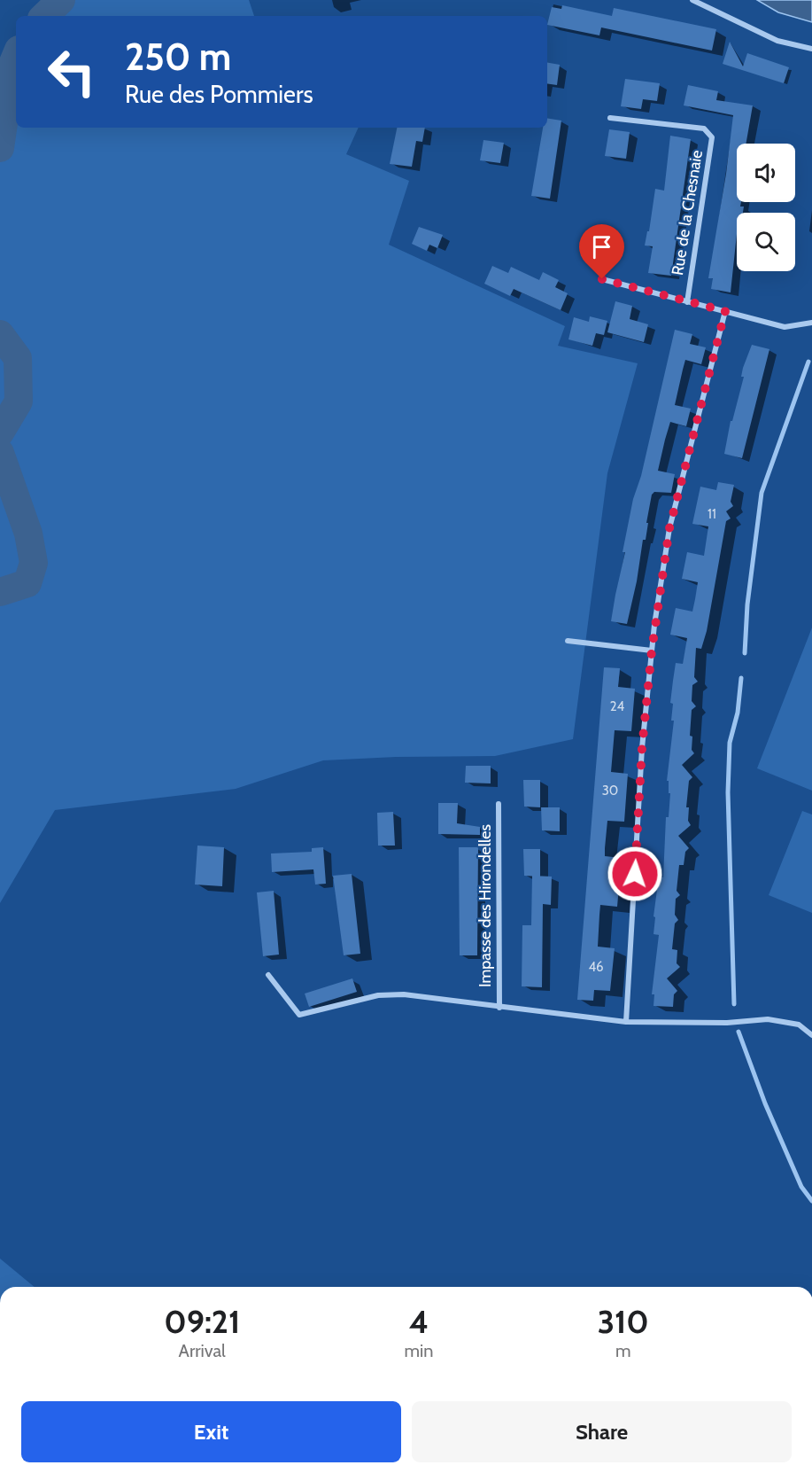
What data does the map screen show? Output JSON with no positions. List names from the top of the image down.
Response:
{
  "streets": {
    "street": ["Rue de la Chesnaie", "Impasse des Hirondelles"]
  },
  "house_numbers": [
    "11",
    "24",
    "30",
    "46"
  ],
  "page": {
    "turn": ["250 m", "Rue des Pommiers"],
    "eta": [
      "09:21",
      "Arrival",
      "4",
      "min",
      "310",
      "m"
    ],
    "buttons": ["Exit", "Share"]
  }
}
